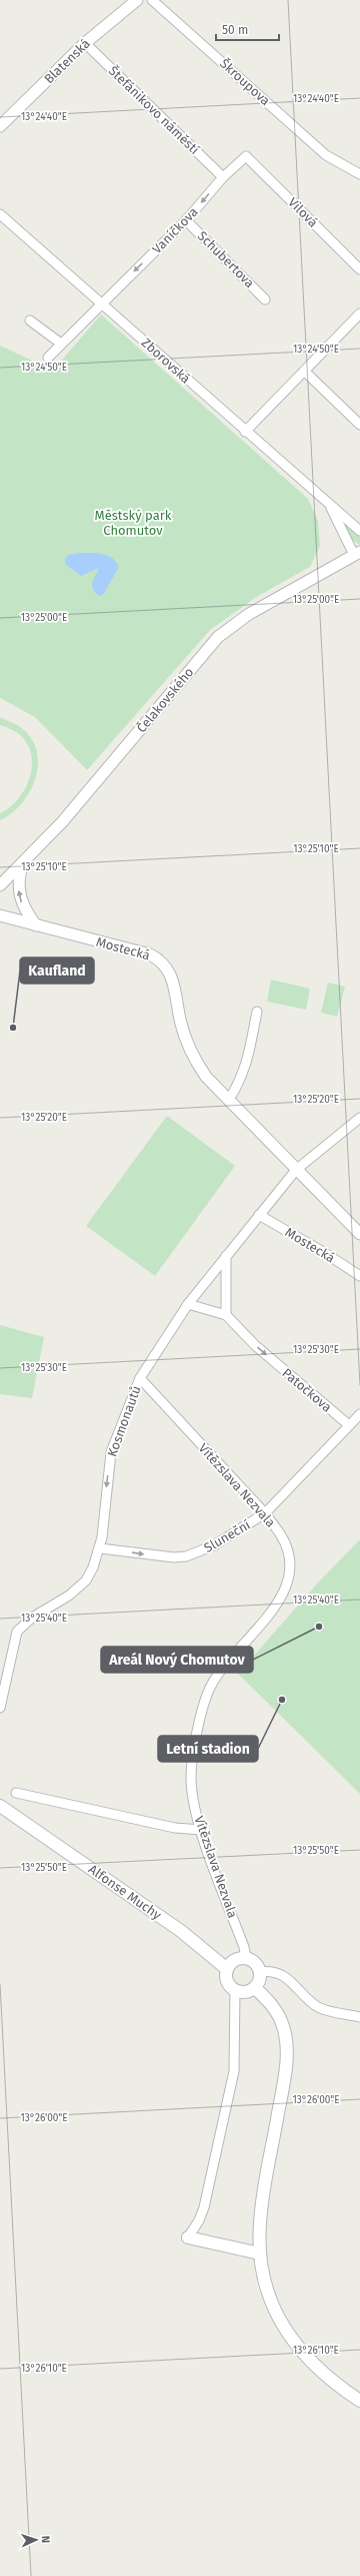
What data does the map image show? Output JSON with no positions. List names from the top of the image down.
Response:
{
  "streets": {
    "main road": ["Alfonse Muchy"],
    "street": [
      "Blatenská",
      "Škroupova",
      "Štefánikovo náměstí",
      "Vilová",
      "Vaníčkova",
      "Schubertova",
      "Zborovská",
      "Čelakovského",
      "Mostecká",
      "Patočkova",
      "Kosmonautů",
      "Vítězslava Nezvala",
      "Sluneční"
    ]
  },
  "crossings": [
    ["Blatenská", "Štefánikovo náměstí"],
    ["Štefánikovo náměstí", "Vaníčkova"],
    ["Vilová", "Vaníčkova"],
    ["Vaníčkova", "Schubertova"],
    ["Vaníčkova", "Zborovská"],
    ["Zborovská", "Čelakovského"],
    ["Mostecká", "Kosmonautů"],
    ["Patočkova", "Kosmonautů"],
    ["Patočkova", "Sluneční"],
    ["Kosmonautů", "Vítězslava Nezvala"],
    ["Kosmonautů", "Sluneční"],
    ["Vítězslava Nezvala", "Sluneční"],
    ["Vítězslava Nezvala", "Alfonse Muchy"]
  ],
  "one_way": ["Vaníčkova", "Patočkova", "Sluneční"],
  "parks": ["Městský park Chomutov"],
  "places": ["Kaufland", "Areál Nový Chomutov", "Letní stadion"],
  "scale_bar": "50 m",
  "north": "right",
  "coordinates": [
    "13°24'40\"E",
    "13°24'50\"E",
    "13°25'00\"E",
    "13°25'10\"E",
    "13°25'20\"E",
    "13°25'30\"E",
    "13°25'40\"E",
    "13°25'50\"E",
    "13°26'00\"E",
    "13°26'10\"E"
  ]
}
